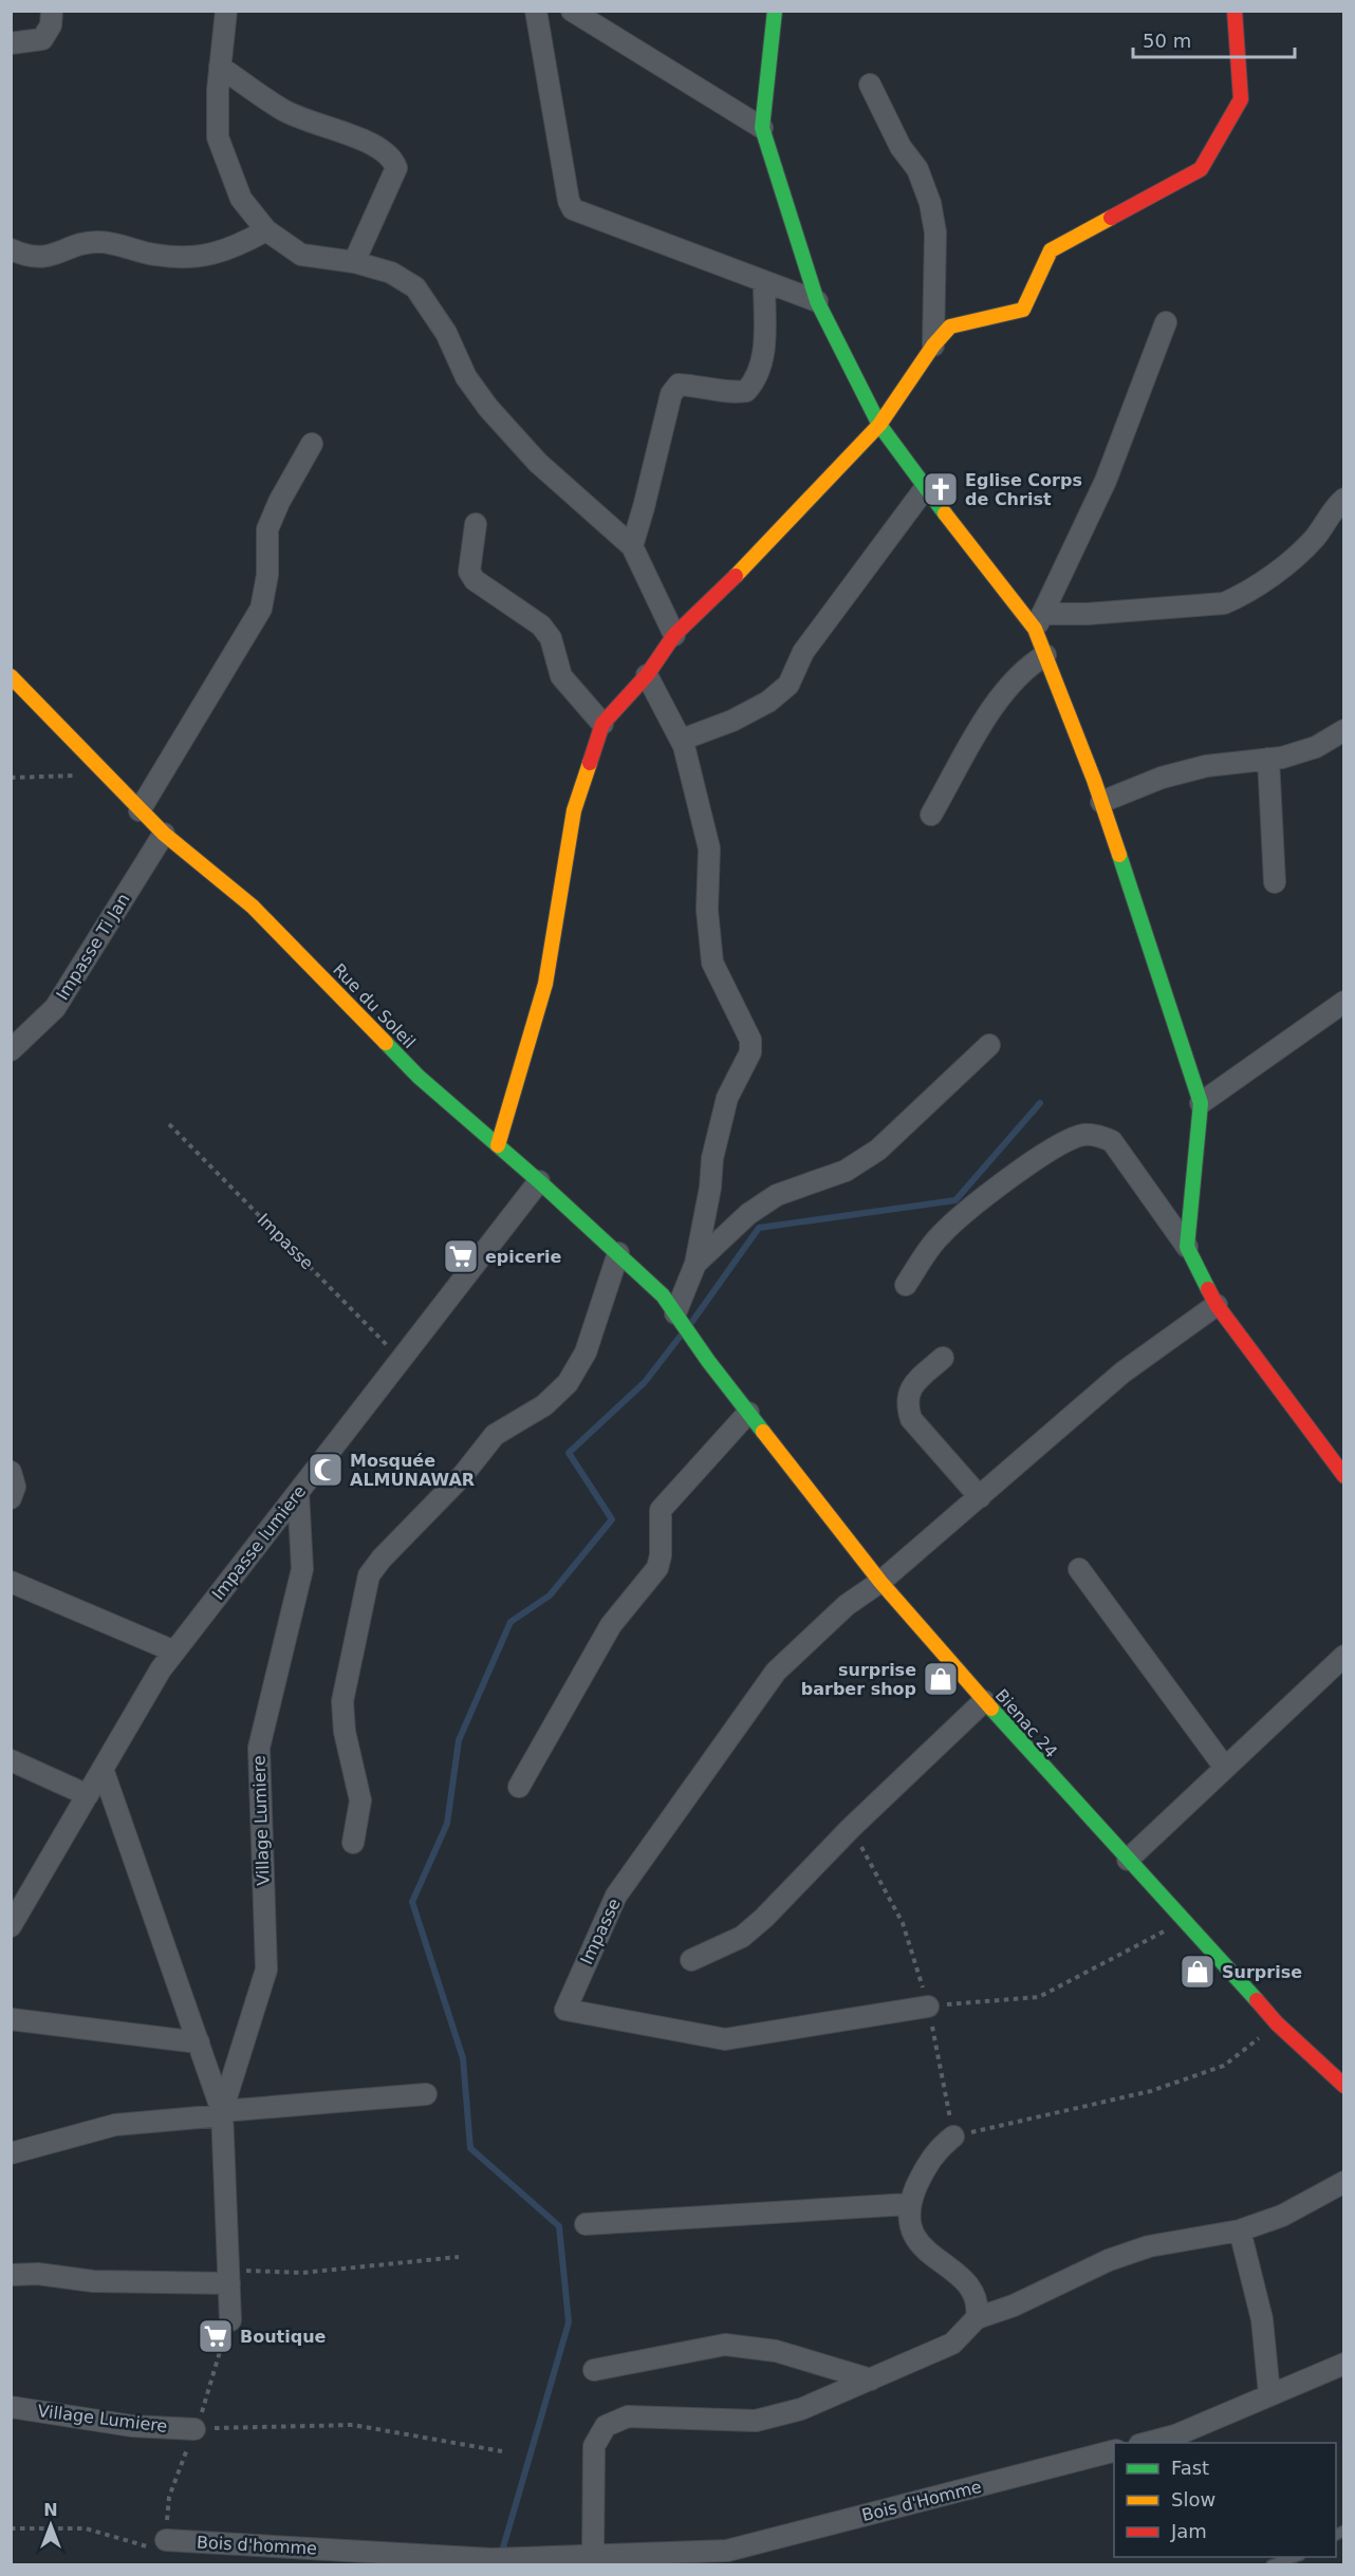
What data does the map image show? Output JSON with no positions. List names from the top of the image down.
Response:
{
  "streets": {
    "street": [
      "Impasse Ti Jan",
      "Rue du Soleil",
      "Impasse",
      "Impasse lumiere",
      "Bienac 24",
      "Village Lumiere",
      "Bois d'Homme",
      "Bois d'homme"
    ]
  },
  "crossings": [
    ["Impasse Ti Jan", "Rue du Soleil"],
    ["Rue du Soleil", "Impasse lumiere"],
    ["Rue du Soleil", "Bienac 24"],
    ["Impasse", "Impasse lumiere"],
    ["Impasse", "Bienac 24"],
    ["Impasse lumiere", "Village Lumiere"],
    ["Bois d'Homme", "Bois d'homme"]
  ],
  "places": {
    "church": ["Eglise Corps de Christ"],
    "supermarket": ["epicerie", "Boutique"],
    "mosque": ["Mosquée ALMUNAWAR"],
    "shop": ["surprise barber shop", "Surprise"]
  },
  "legend": ["Fast", "Slow", "Jam"],
  "scale_bar": "50 m",
  "north": "top"
}
